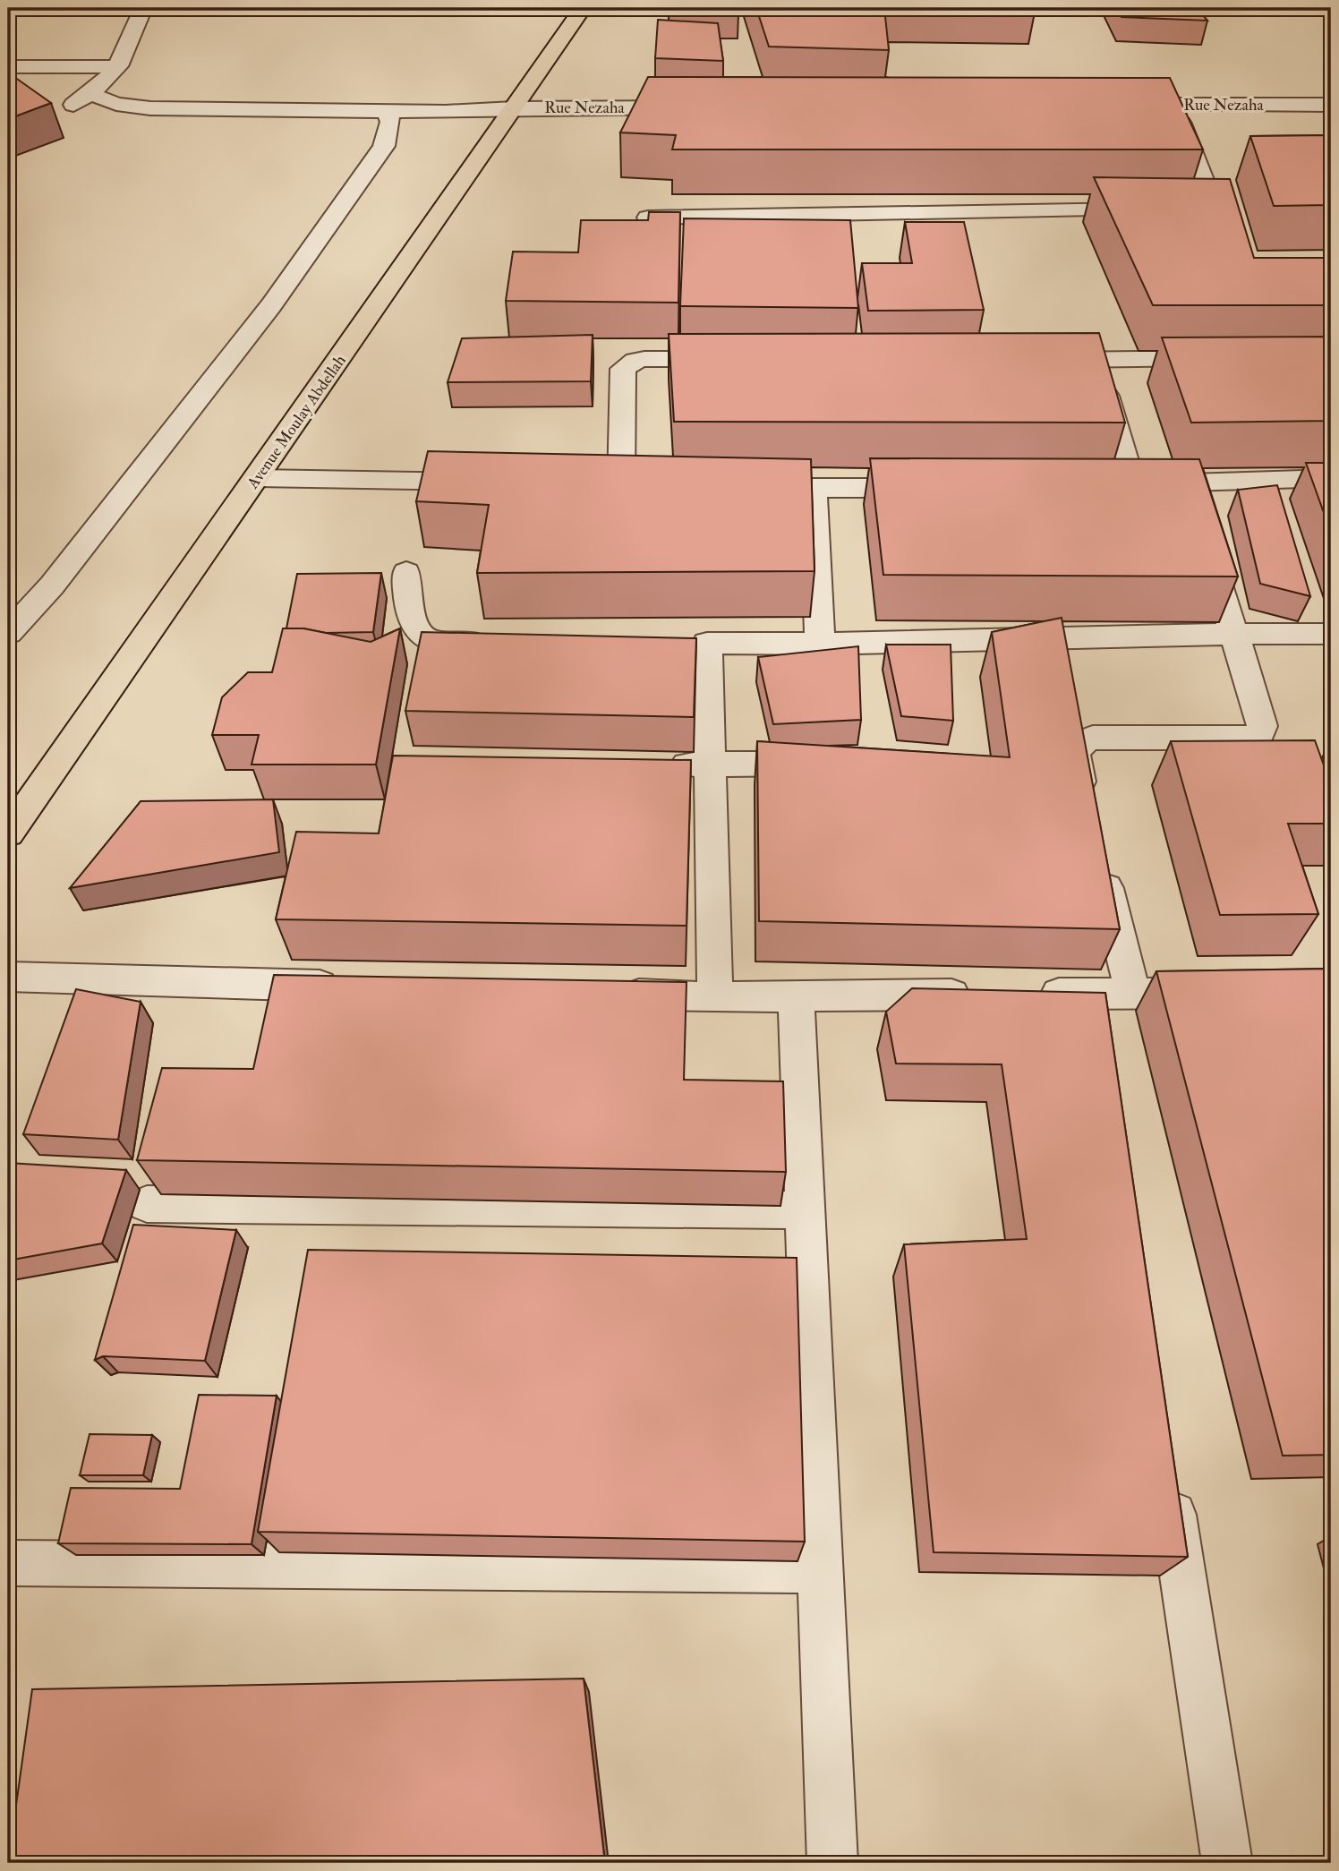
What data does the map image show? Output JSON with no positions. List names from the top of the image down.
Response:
{
  "streets": {
    "main road": ["Avenue Moulay Abdellah"],
    "street": ["Rue Nezaha"]
  },
  "crossings": [
    ["Rue Nezaha", "Avenue Moulay Abdellah"]
  ]
}
